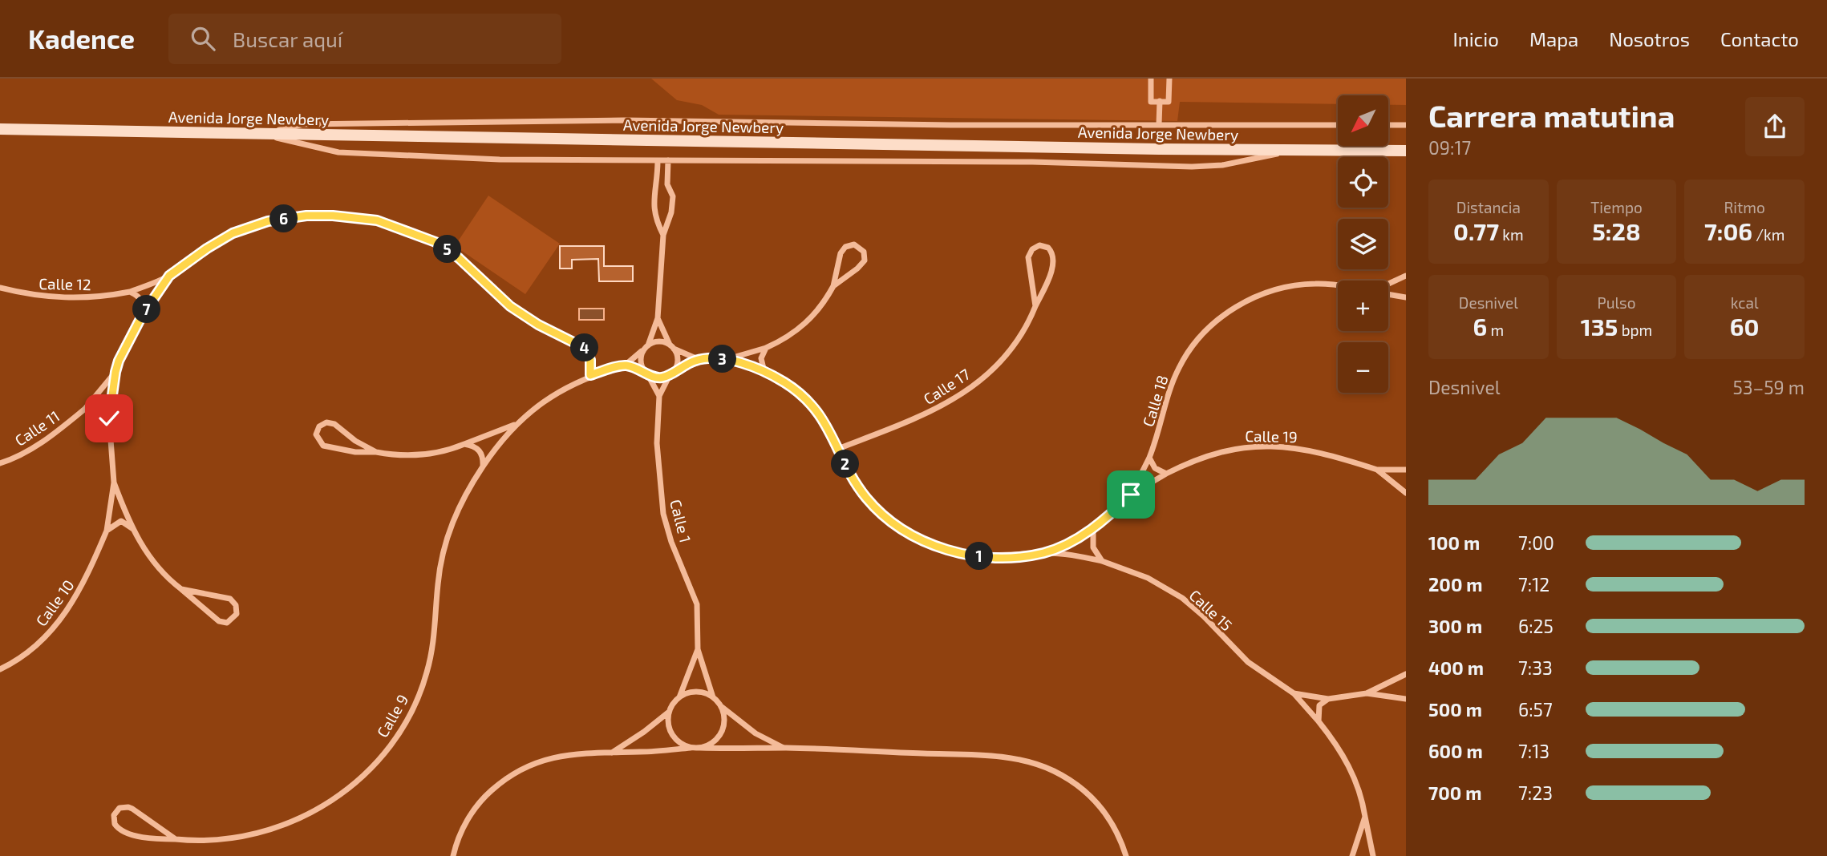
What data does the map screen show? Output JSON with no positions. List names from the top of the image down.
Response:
{
  "streets": {
    "main road": ["Avenida Jorge Newbery"],
    "street": [
      "Calle 12",
      "Calle 17",
      "Calle 18",
      "Calle 11",
      "Calle 19",
      "Calle 1",
      "Calle 10",
      "Calle 15",
      "Calle 9"
    ]
  },
  "crossings": [
    ["Calle 18", "Calle 19"]
  ],
  "north": "bottom left",
  "page": {
    "header": "Kadence",
    "search": "Buscar aquí",
    "nav": [
      "Inicio",
      "Mapa",
      "Nosotros",
      "Contacto"
    ],
    "heading": ["Carrera matutina", "09:17"],
    "map_buttons": ["+", "−"],
    "stats": [
      ["Distancia", "0.77 km"],
      ["Tiempo", "5:28"],
      ["Ritmo", "7:06 /km"],
      ["Desnivel", "6 m"],
      ["Pulso", "135 bpm"],
      ["kcal", "60"]
    ],
    "pins": [
      "6",
      "5",
      "7",
      "4",
      "3",
      "2",
      "1"
    ],
    "chart": ["Desnivel", "53–59 m"],
    "list": [
      {
        "name": "100 m",
        "note": "7:00"
      },
      {
        "name": "200 m",
        "note": "7:12"
      },
      {
        "name": "300 m",
        "note": "6:25"
      },
      {
        "name": "400 m",
        "note": "7:33"
      },
      {
        "name": "500 m",
        "note": "6:57"
      },
      {
        "name": "600 m",
        "note": "7:13"
      },
      {
        "name": "700 m",
        "note": "7:23"
      }
    ]
  }
}
